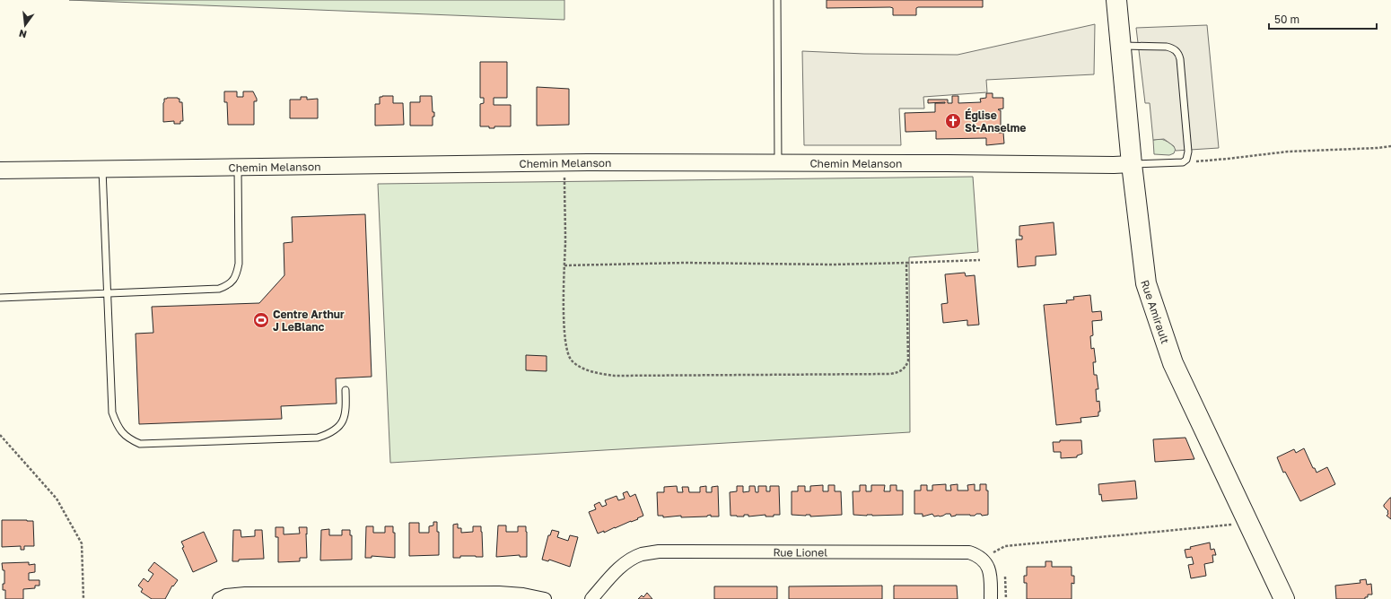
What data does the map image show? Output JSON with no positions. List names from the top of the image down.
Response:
{
  "streets": {
    "main road": ["Rue Amirault"],
    "street": ["Chemin Melanson", "Rue Lionel"]
  },
  "crossings": [
    ["Chemin Melanson", "Rue Amirault"]
  ],
  "places": {
    "church": ["Église St-Anselme"],
    "sports": ["Centre Arthur J LeBlanc"]
  },
  "scale_bar": "50 m",
  "north": "bottom"
}
